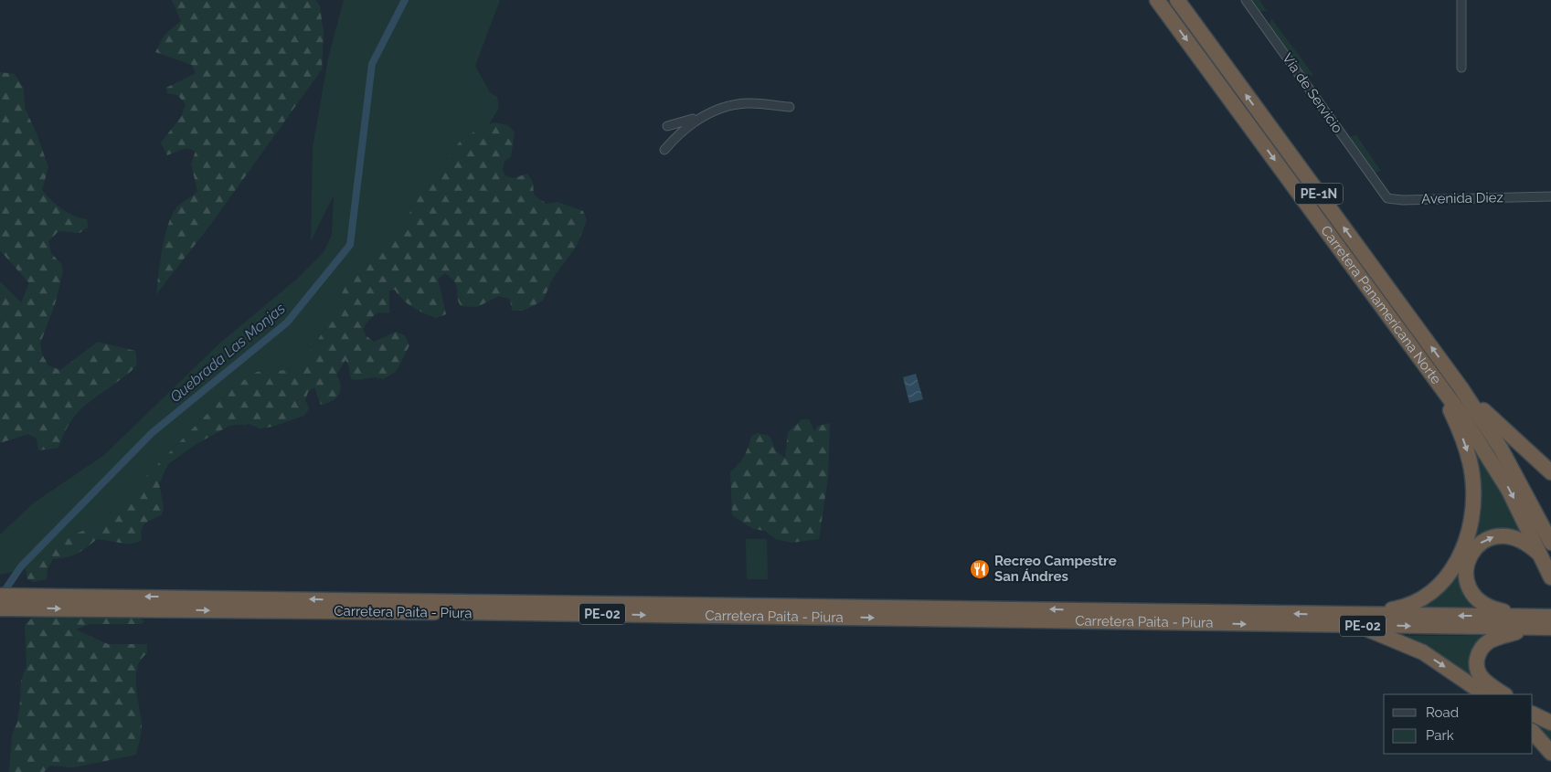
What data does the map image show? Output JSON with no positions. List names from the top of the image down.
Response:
{
  "streets": {
    "highway": [
      "PE-1N",
      "Carretera Panamericana Norte",
      "Carretera Paita - Piura",
      "PE-02"
    ],
    "street": ["Vía de Servicio", "Avenida Diez"]
  },
  "crossings": [
    ["Vía de Servicio", "Avenida Diez"]
  ],
  "water": ["Quebrada Las Monjas"],
  "places": {
    "restaurant": ["Recreo Campestre San Ándres"]
  },
  "legend": ["Road", "Park"]
}
